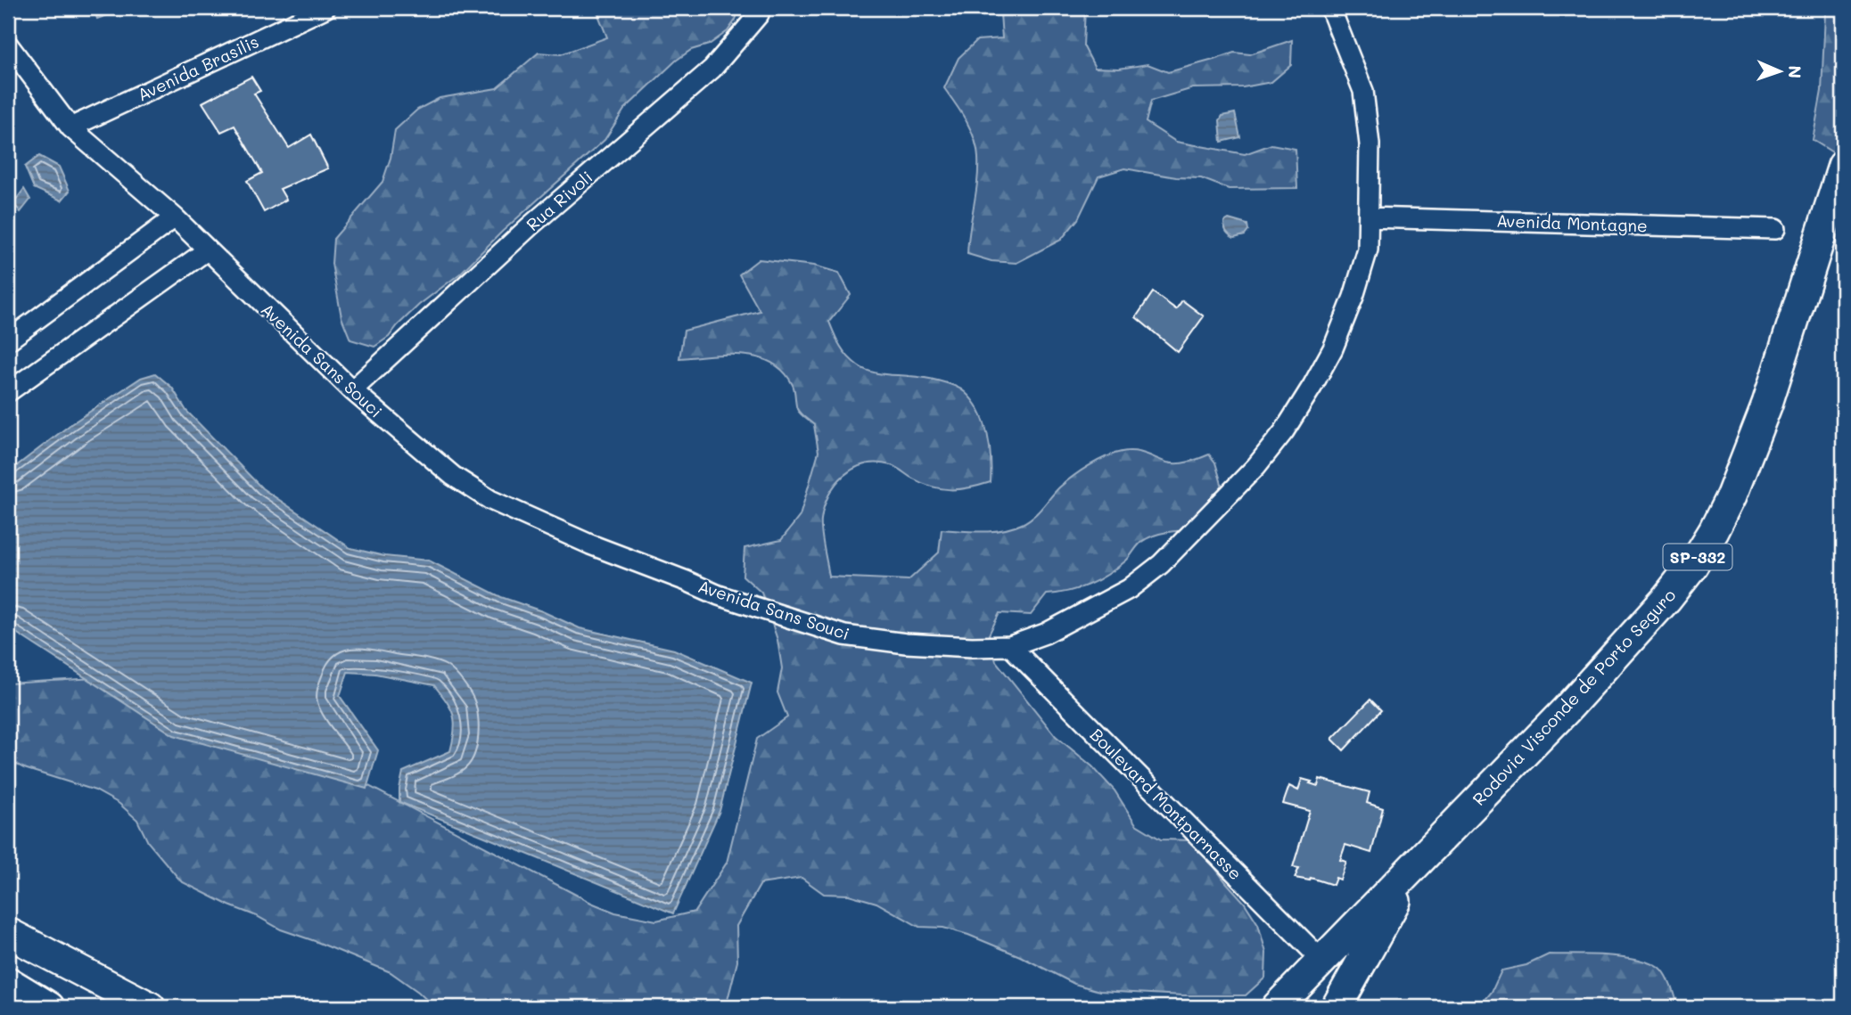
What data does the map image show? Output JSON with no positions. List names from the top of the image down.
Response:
{
  "streets": {
    "main road": ["SP-332", "Rodovia Visconde de Porto Seguro"],
    "street": [
      "Avenida Brasilis",
      "Rua Rivoli",
      "Avenida Montagne",
      "Avenida Sans Souci",
      "Boulevard Montparnasse"
    ]
  },
  "crossings": [
    ["Avenida Brasilis", "Avenida Sans Souci"],
    ["Rua Rivoli", "Avenida Sans Souci"],
    ["Avenida Montagne", "Avenida Sans Souci"],
    ["Avenida Sans Souci", "Boulevard Montparnasse"],
    ["Rodovia Visconde de Porto Seguro", "Boulevard Montparnasse"]
  ],
  "north": "right"
}
